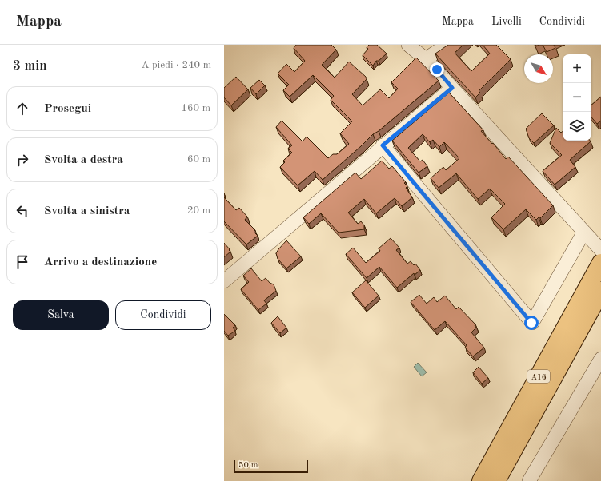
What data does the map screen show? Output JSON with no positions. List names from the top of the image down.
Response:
{
  "streets": {
    "highway": ["A16"]
  },
  "scale_bar": "50 m",
  "north": "bottom right",
  "page": {
    "header": "Mappa",
    "nav": ["Mappa", "Livelli", "Condividi"],
    "heading": ["3 min", "A piedi · 240 m"],
    "map_buttons": ["+", "−"],
    "list": [
      ["Prosegui", "160 m"],
      ["Svolta a destra", "60 m"],
      ["Svolta a sinistra", "20 m"],
      "Arrivo a destinazione"
    ],
    "buttons": ["Salva", "Condividi"],
    "scale": "50 m"
  }
}
